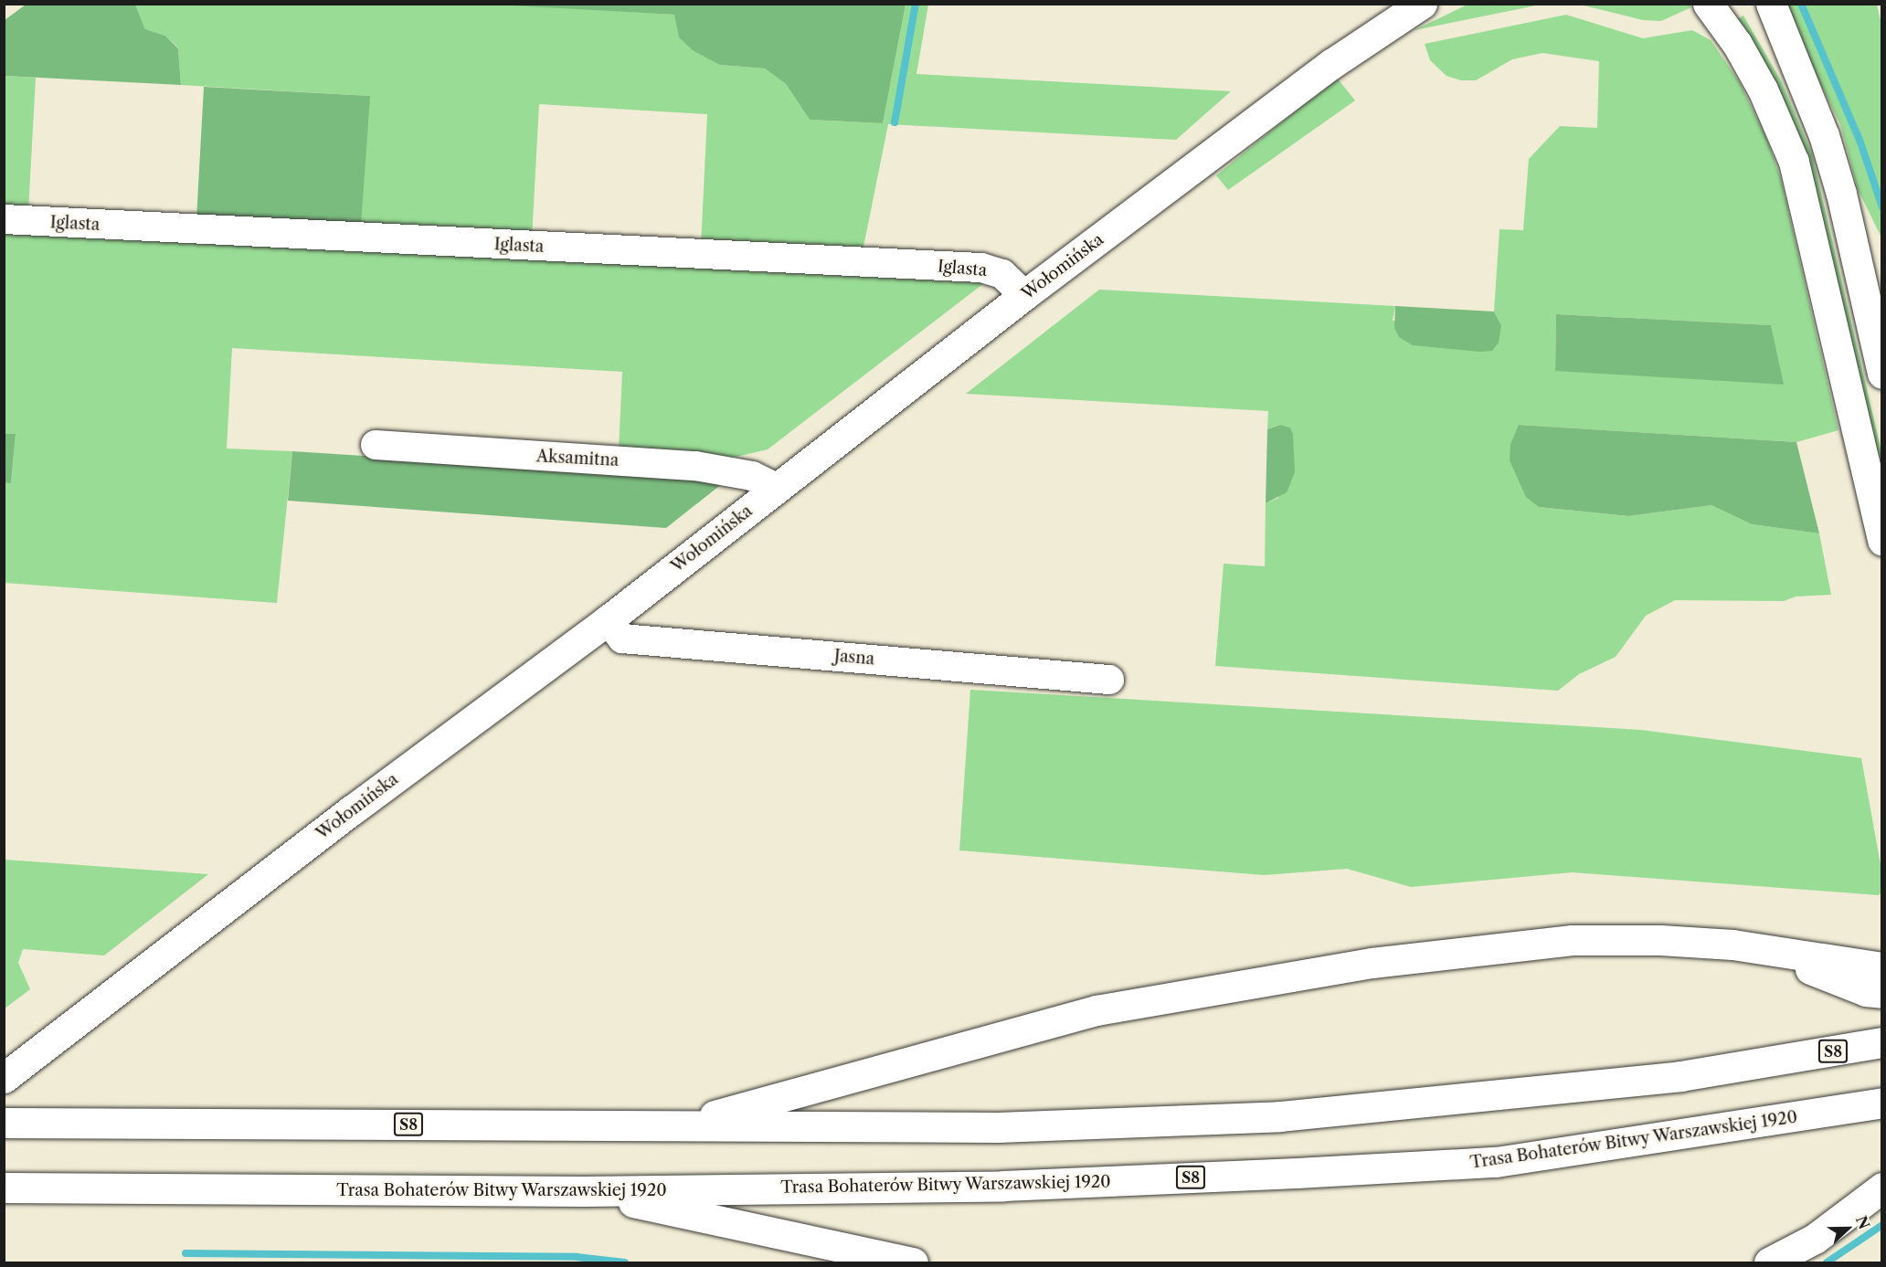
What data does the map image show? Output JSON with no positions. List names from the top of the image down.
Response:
{
  "streets": {
    "main road": ["Wołomińska", "S8", "Trasa Bohaterów Bitwy Warszawskiej 1920"],
    "street": ["Iglasta", "Aksamitna", "Jasna"]
  },
  "crossings": [
    ["Iglasta", "Wołomińska"],
    ["Wołomińska", "Aksamitna"],
    ["Wołomińska", "Jasna"]
  ],
  "north": "right"
}
